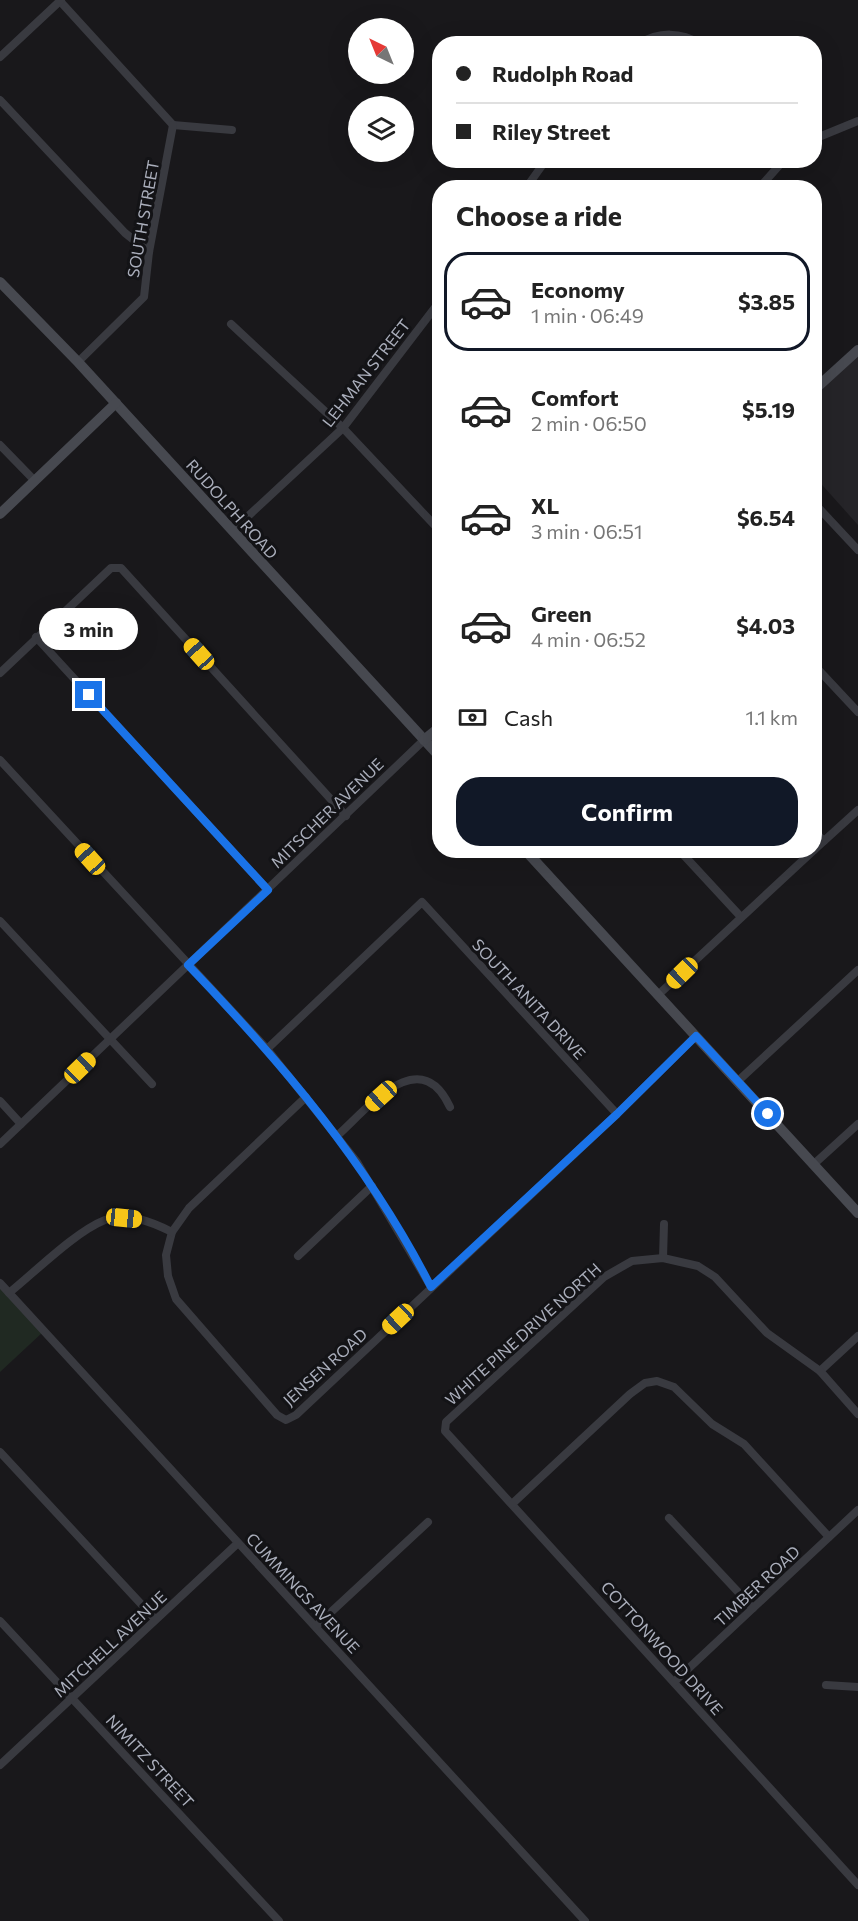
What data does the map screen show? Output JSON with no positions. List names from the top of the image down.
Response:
{
  "streets": {
    "street": [
      "SOUTH STREET",
      "LEHMAN STREET",
      "RUDOLPH ROAD",
      "MITSCHER AVENUE",
      "SOUTH ANITA DRIVE",
      "WHITE PINE DRIVE NORTH",
      "JENSEN ROAD",
      "TIMBER ROAD",
      "CUMMINGS AVENUE",
      "MITCHELL AVENUE",
      "COTTONWOOD DRIVE",
      "NIMITZ STREET"
    ]
  },
  "crossings": [
    ["SOUTH STREET", "RUDOLPH ROAD"],
    ["LEHMAN STREET", "RUDOLPH ROAD"],
    ["RUDOLPH ROAD", "MITSCHER AVENUE"],
    ["SOUTH ANITA DRIVE", "JENSEN ROAD"],
    ["WHITE PINE DRIVE NORTH", "COTTONWOOD DRIVE"],
    ["TIMBER ROAD", "COTTONWOOD DRIVE"],
    ["CUMMINGS AVENUE", "MITCHELL AVENUE"],
    ["MITCHELL AVENUE", "NIMITZ STREET"]
  ],
  "north": "top left",
  "page": {
    "banner": ["Rudolph Road", "Riley Street"],
    "heading": "Choose a ride",
    "list": [
      {
        "name": "Economy",
        "note": "1 min · 06:49",
        "value": "$3.85"
      },
      {
        "name": "Comfort",
        "note": "2 min · 06:50",
        "value": "$5.19"
      },
      {
        "name": "XL",
        "note": "3 min · 06:51",
        "value": "$6.54"
      },
      {
        "name": "Green",
        "note": "4 min · 06:52",
        "value": "$4.03"
      }
    ],
    "bubble": "3 min",
    "pay": ["Cash", "1.1 km"],
    "buttons": "Confirm"
  }
}
